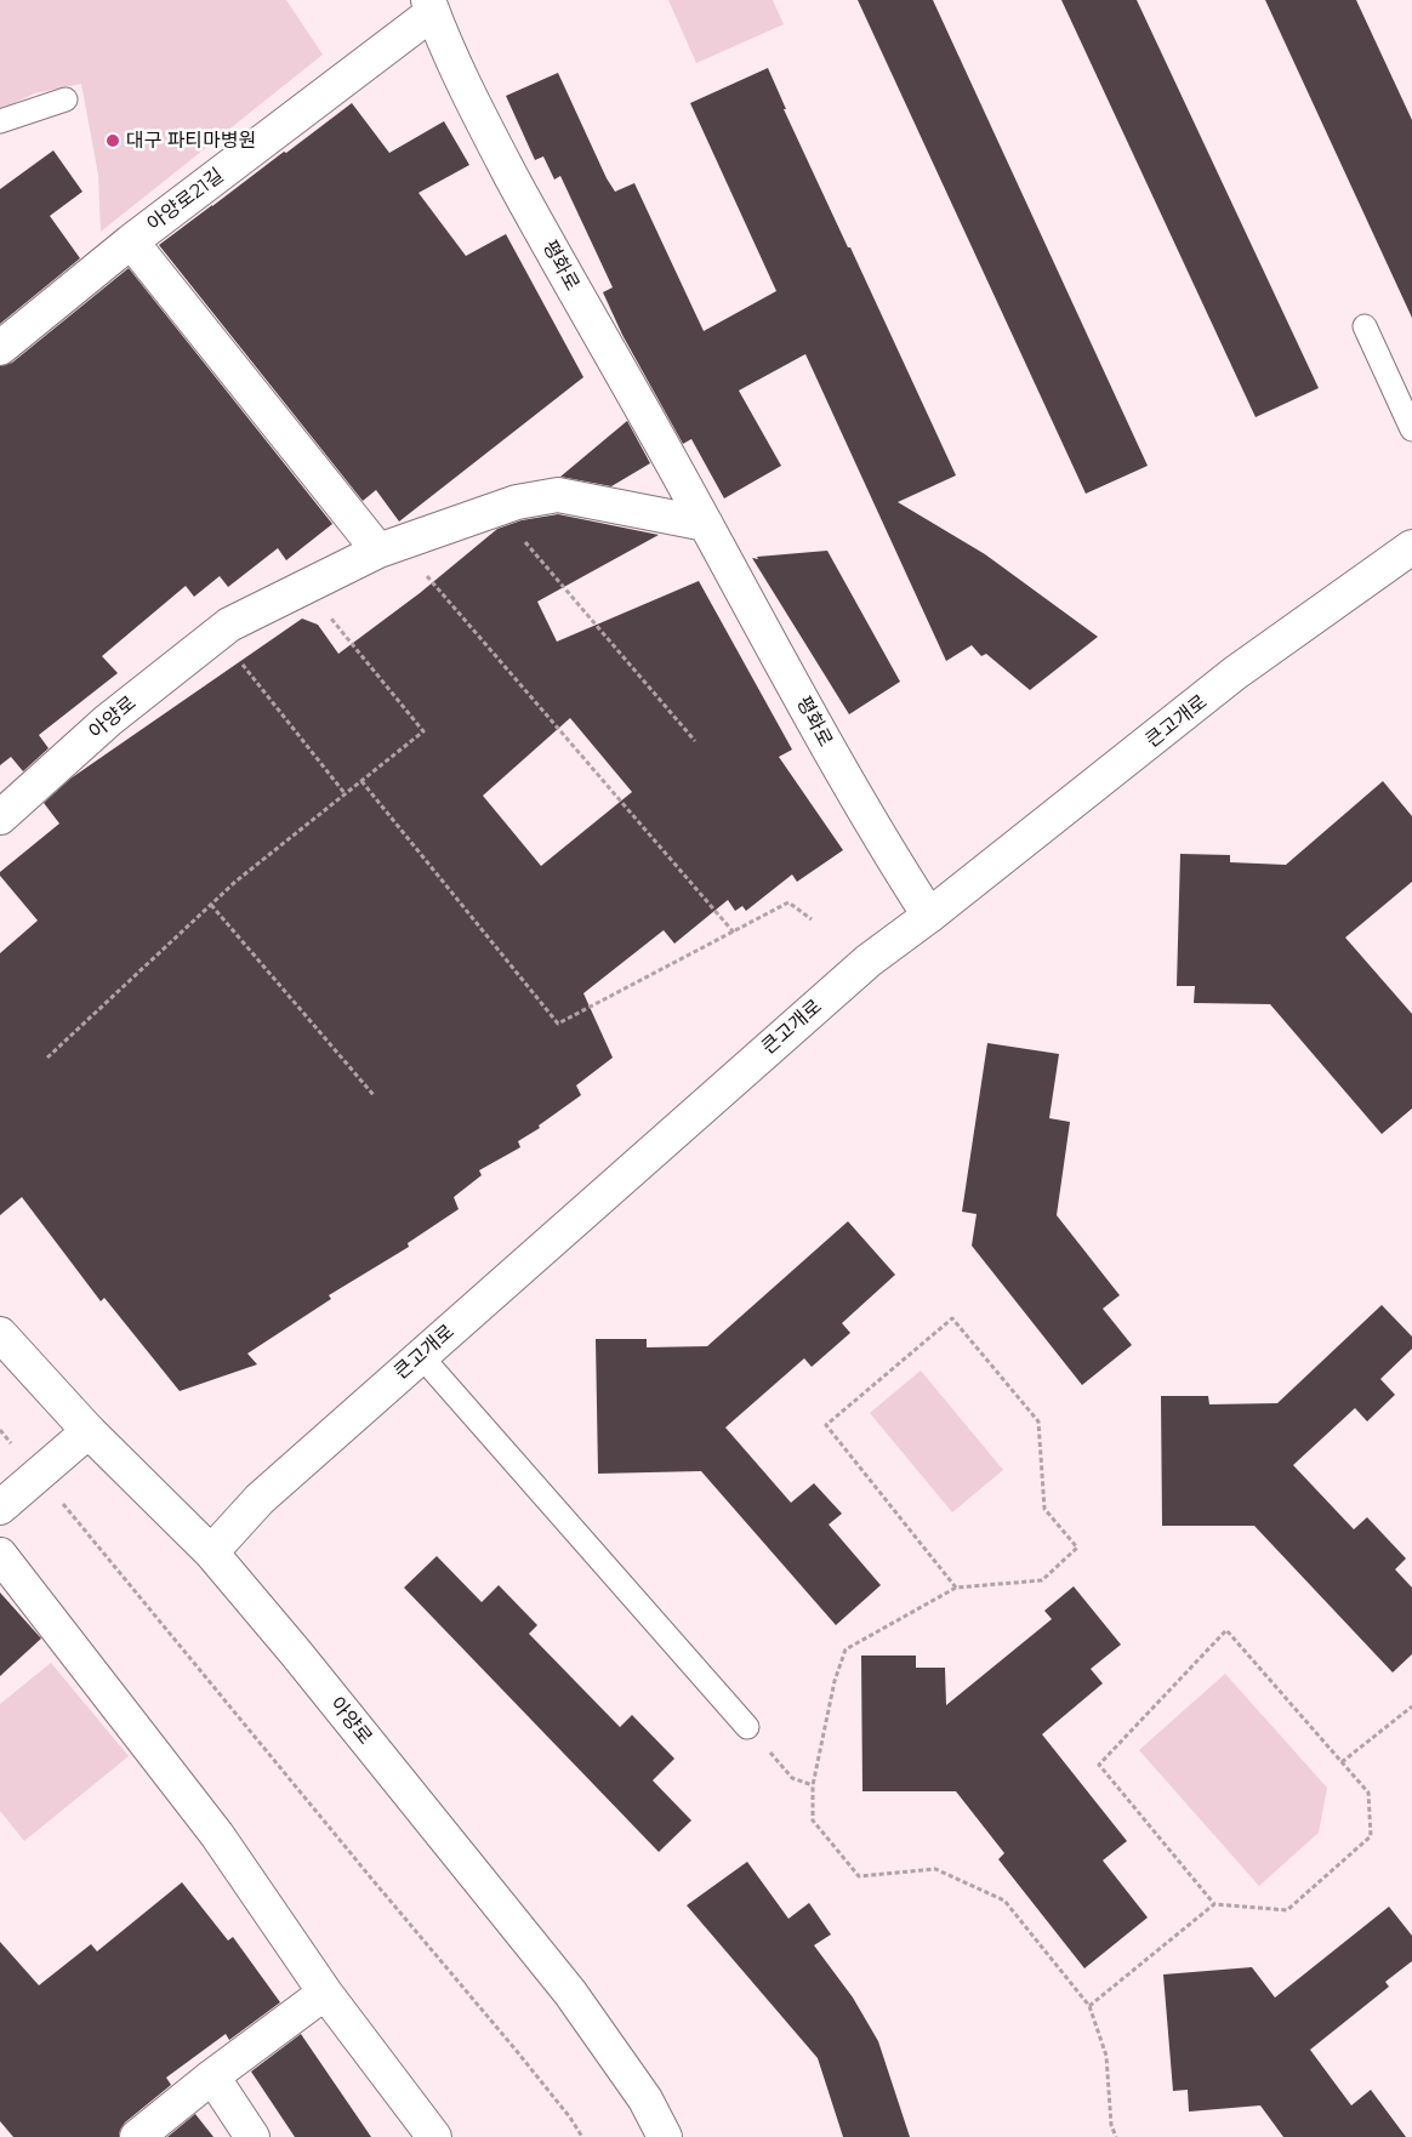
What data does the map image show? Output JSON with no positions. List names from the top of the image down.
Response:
{
  "streets": {
    "street": [
      "아양로21길",
      "평화로",
      "아양로",
      "큰고개로"
    ]
  },
  "crossings": [
    ["아양로21길", "평화로"],
    ["평화로", "큰고개로"],
    ["아양로", "큰고개로"]
  ],
  "places": ["대구 파티마병원"]
}
